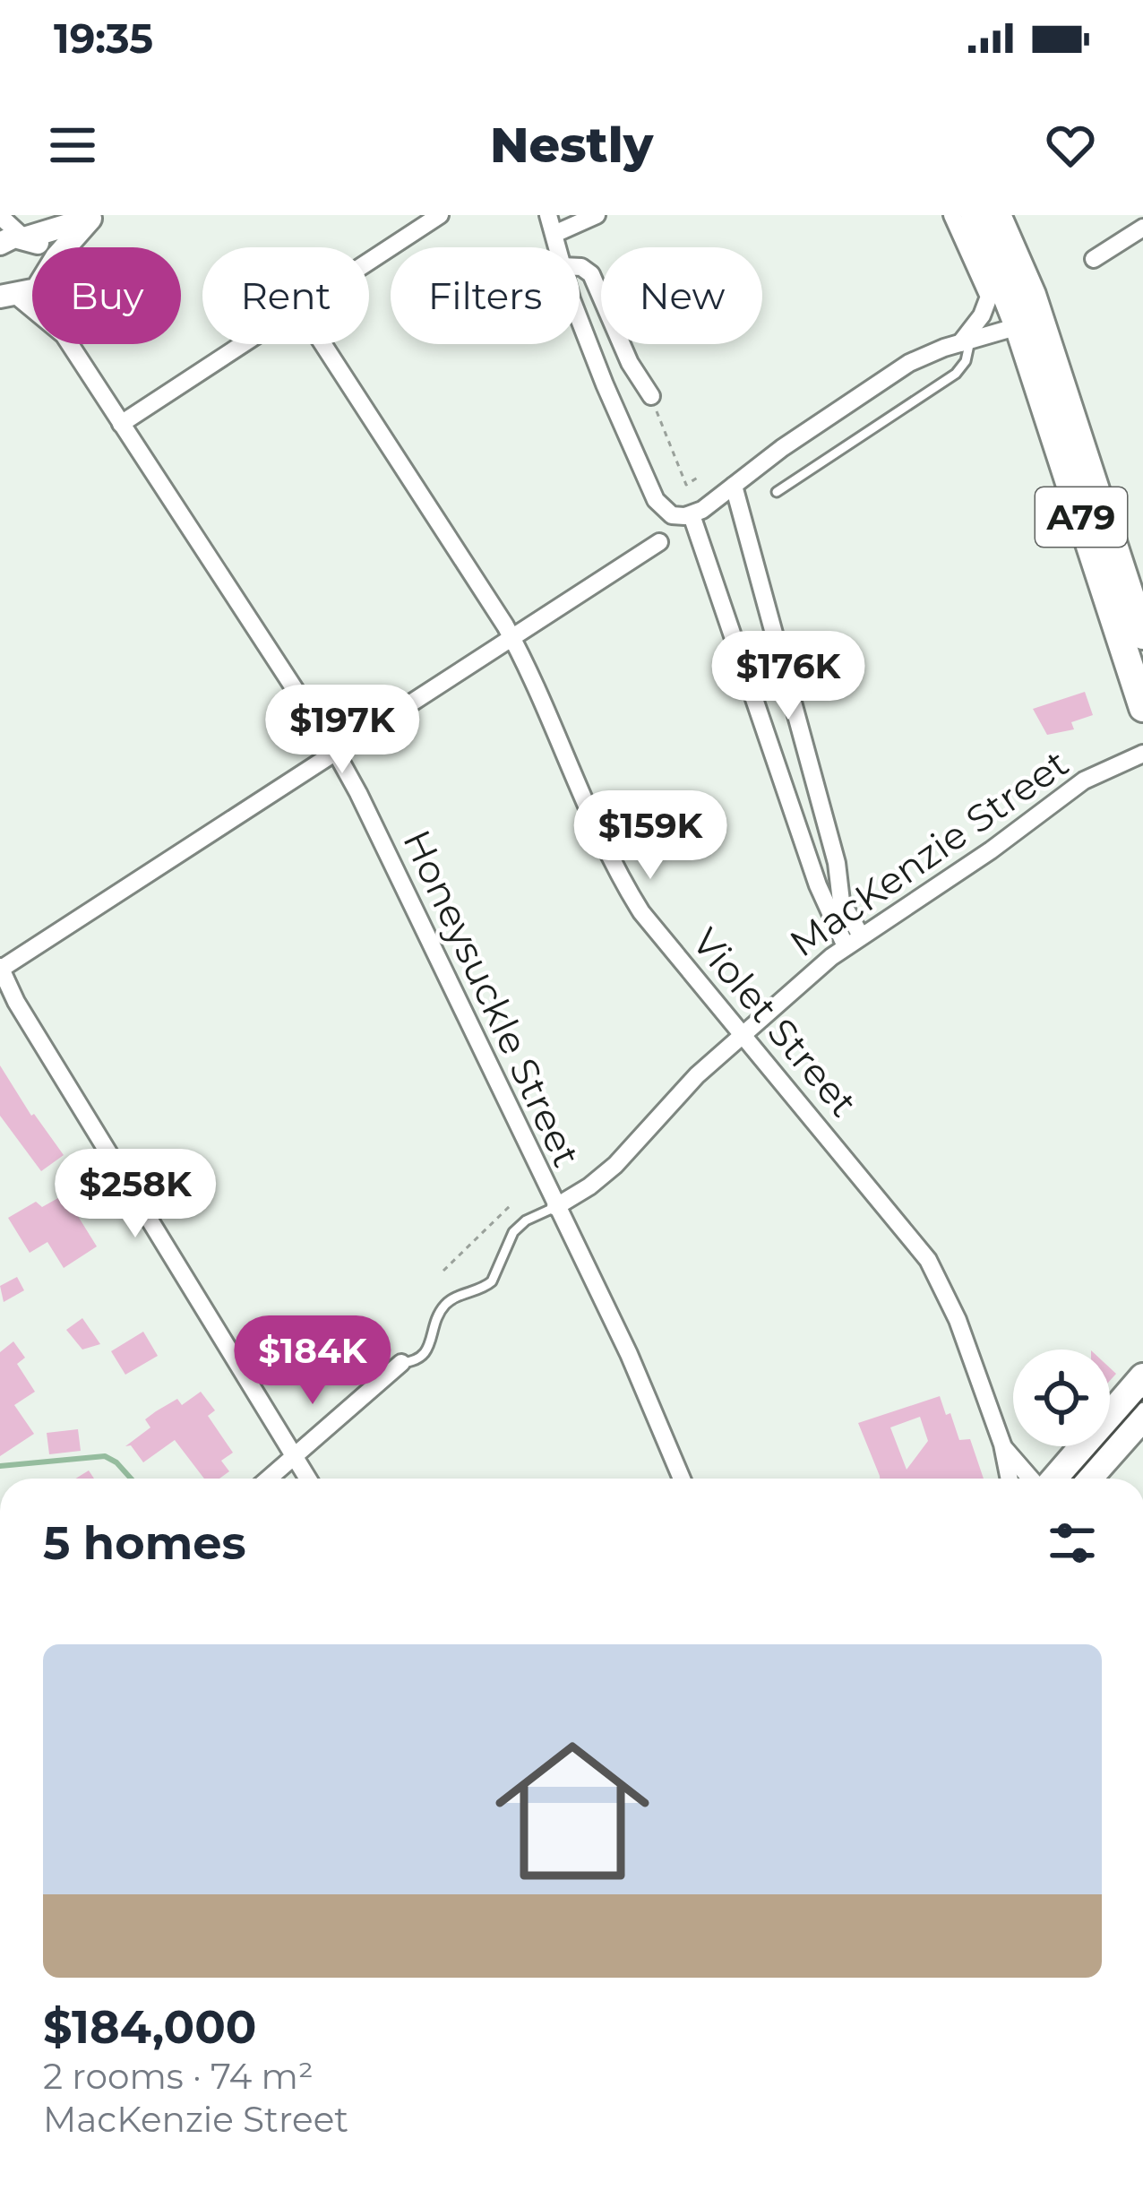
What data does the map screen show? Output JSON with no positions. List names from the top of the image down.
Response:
{
  "streets": {
    "highway": ["A79"],
    "street": ["MacKenzie Street", "Honeysuckle Street", "Violet Street"]
  },
  "crossings": [
    ["MacKenzie Street", "Honeysuckle Street"],
    ["MacKenzie Street", "Violet Street"]
  ],
  "page": {
    "status": "19:35",
    "header": "Nestly",
    "chip": [
      "Buy",
      "Rent",
      "Filters",
      "New"
    ],
    "price": [
      "$176K",
      "$197K",
      "$159K",
      "$258K",
      "$184K"
    ],
    "heading": "5 homes",
    "list": [
      {
        "name": "$184,000",
        "note": "2 rooms · 74 m² · MacKenzie Street"
      }
    ]
  }
}
